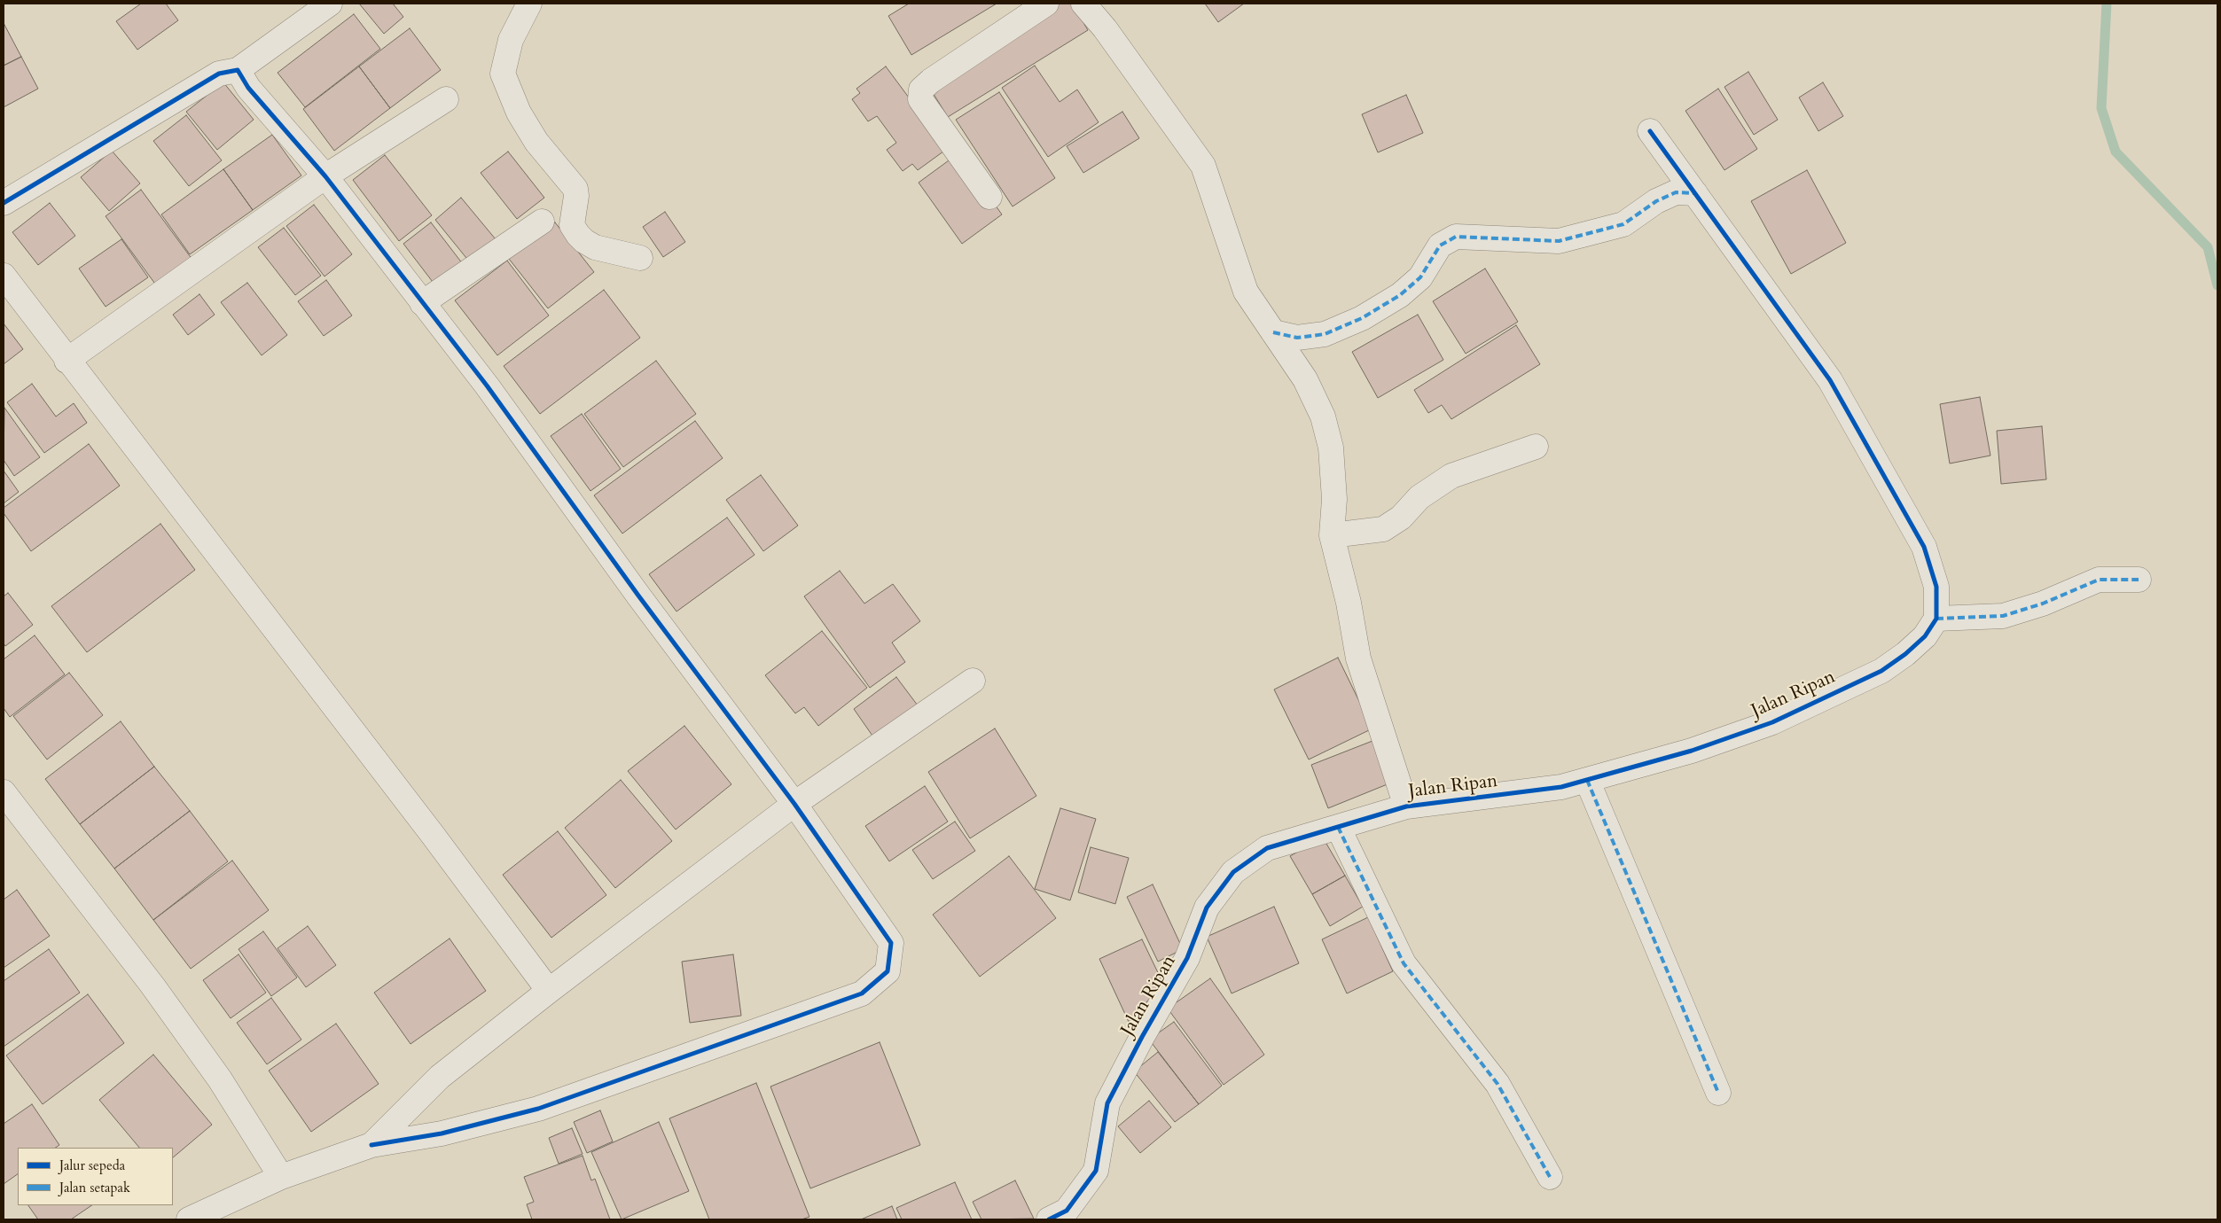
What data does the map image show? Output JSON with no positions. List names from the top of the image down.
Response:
{
  "streets": {
    "street": ["Jalan Ripan"]
  },
  "legend": ["Jalur sepeda", "Jalan setapak"]
}
